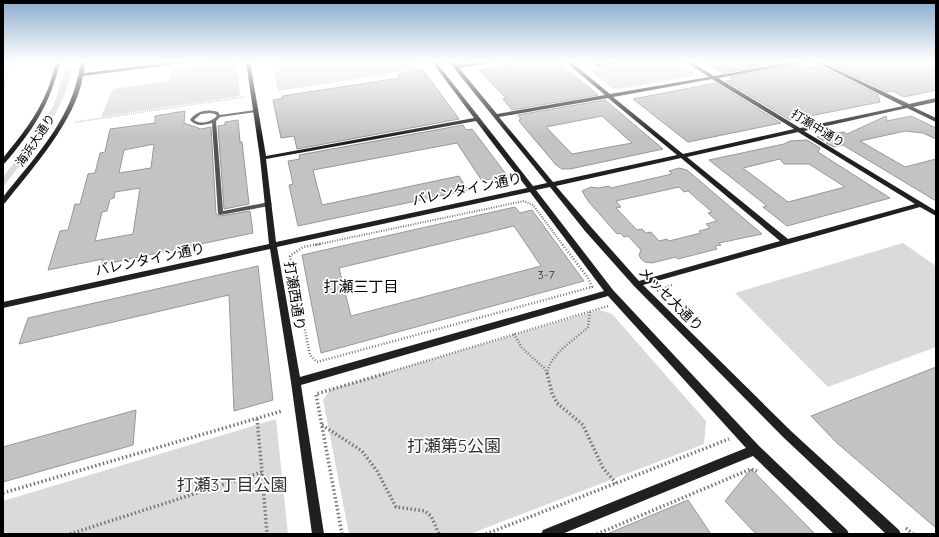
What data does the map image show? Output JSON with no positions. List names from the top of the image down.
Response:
{
  "streets": {
    "street": [
      "打瀬中通り",
      "海浜大通り",
      "バレンタイン通り",
      "打瀬西通り",
      "メッセ大通り"
    ]
  },
  "crossings": [
    ["打瀬中通り", "バレンタイン通り"],
    ["バレンタイン通り", "打瀬西通り"],
    ["バレンタイン通り", "メッセ大通り"]
  ],
  "districts": ["打瀬三丁目"],
  "parks": ["打瀬第5公園", "打瀬3丁目公園"],
  "house_numbers": ["3-7"]
}
